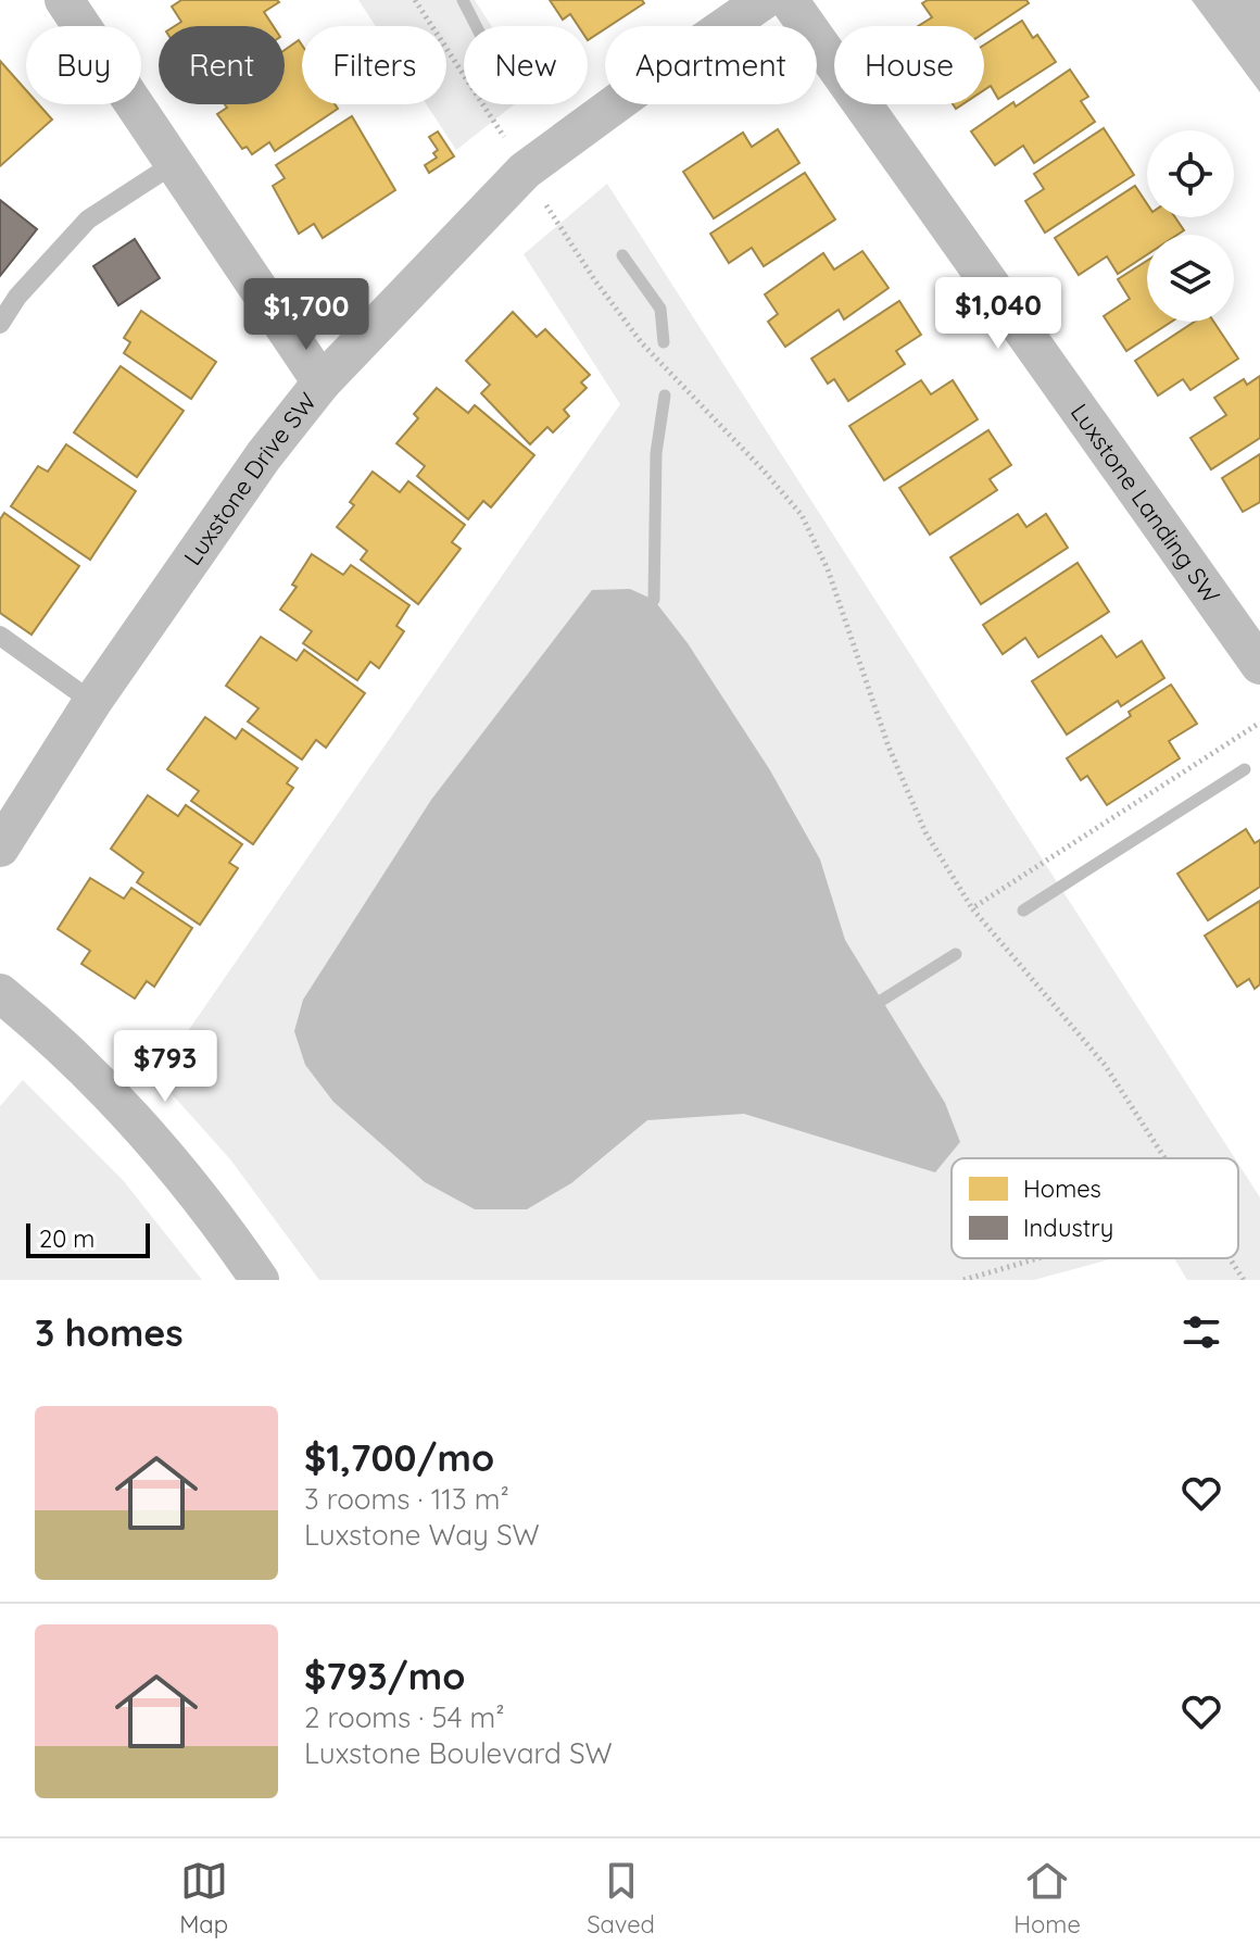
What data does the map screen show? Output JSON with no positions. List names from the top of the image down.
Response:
{
  "streets": {
    "street": ["Luxstone Drive SW", "Luxstone Landing SW"]
  },
  "legend": ["Homes", "Industry"],
  "scale_bar": "20 m",
  "page": {
    "chip": [
      "Buy",
      "Rent",
      "Filters",
      "New",
      "Apartment",
      "House"
    ],
    "price": ["$1,040", "$1,700", "$793"],
    "scale": "20 m",
    "heading": "3 homes",
    "list": [
      {
        "name": "$1,700/mo",
        "note": "3 rooms · 113 m² · Luxstone Way SW"
      },
      {
        "name": "$793/mo",
        "note": "2 rooms · 54 m² · Luxstone Boulevard SW"
      }
    ],
    "tabs": ["Map", "Saved", "Home"]
  }
}
